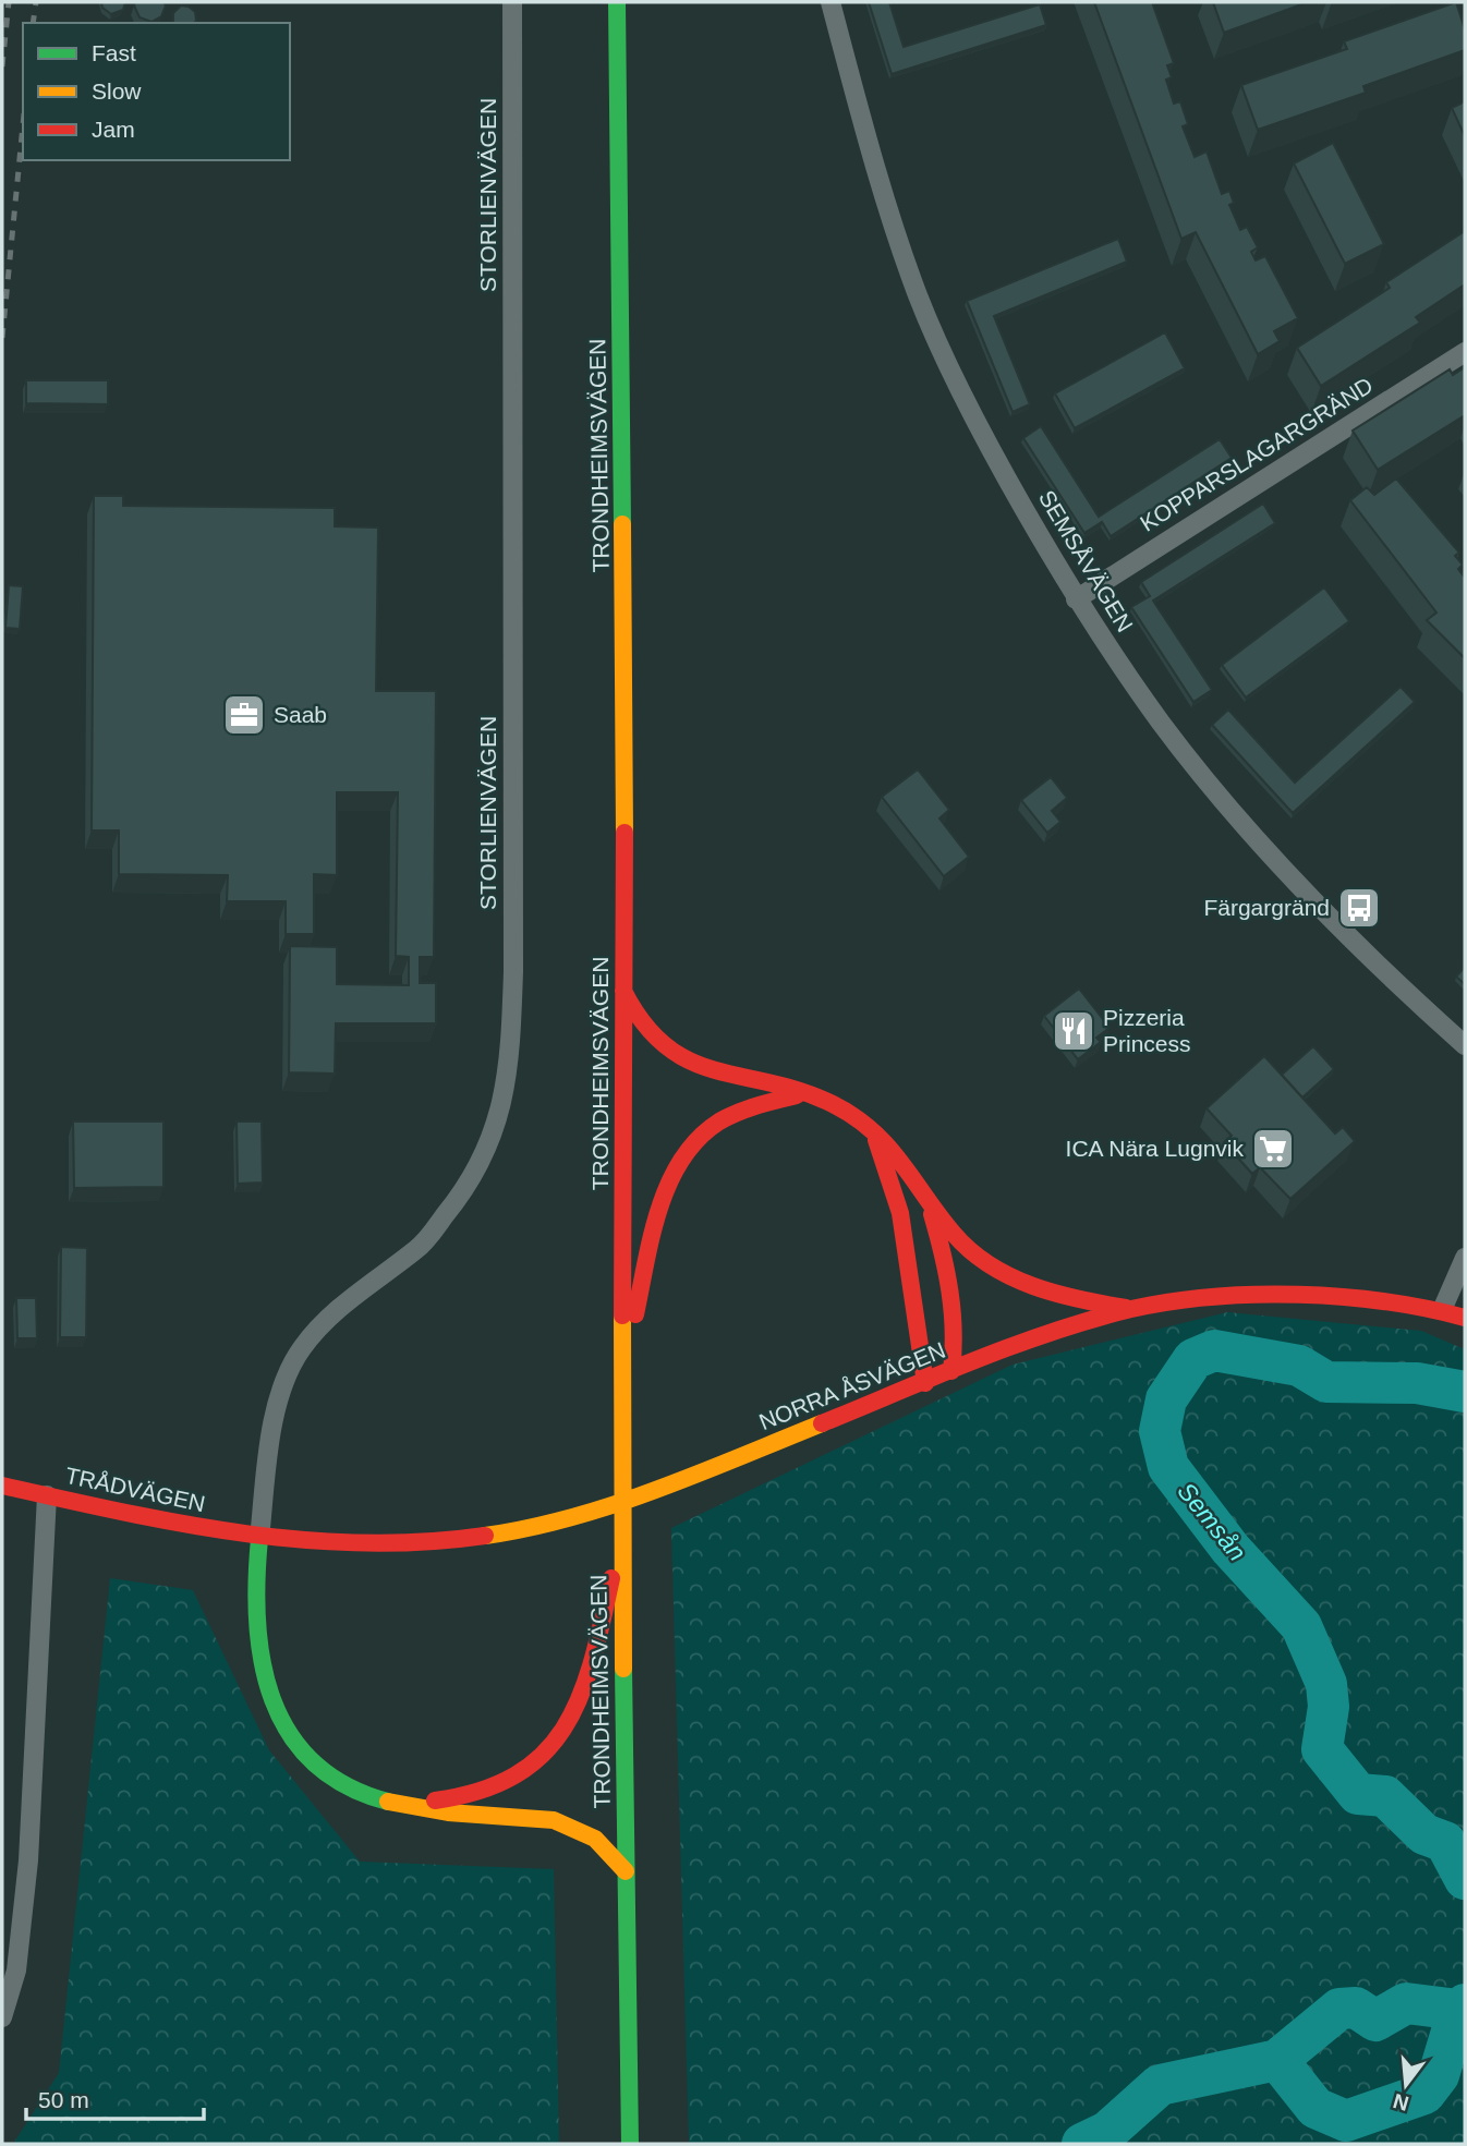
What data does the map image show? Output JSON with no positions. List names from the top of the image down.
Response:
{
  "streets": {
    "main road": ["TRONDHEIMSVÄGEN", "NORRA ÅSVÄGEN", "TRÅDVÄGEN"],
    "street": ["STORLIENVÄGEN", "KOPPARSLAGARGRÄND", "SEMSÅVÄGEN"]
  },
  "crossings": [
    ["STORLIENVÄGEN", "NORRA ÅSVÄGEN"],
    ["STORLIENVÄGEN", "TRÅDVÄGEN"],
    ["KOPPARSLAGARGRÄND", "SEMSÅVÄGEN"],
    ["NORRA ÅSVÄGEN", "TRÅDVÄGEN"]
  ],
  "water": ["Semsån"],
  "places": {
    "office": ["Saab"],
    "bus stop": ["Färgargränd"],
    "restaurant": ["Pizzeria Princess"],
    "supermarket": ["ICA Nära Lugnvik"]
  },
  "legend": ["Fast", "Slow", "Jam"],
  "scale_bar": "50 m",
  "north": "bottom"
}
